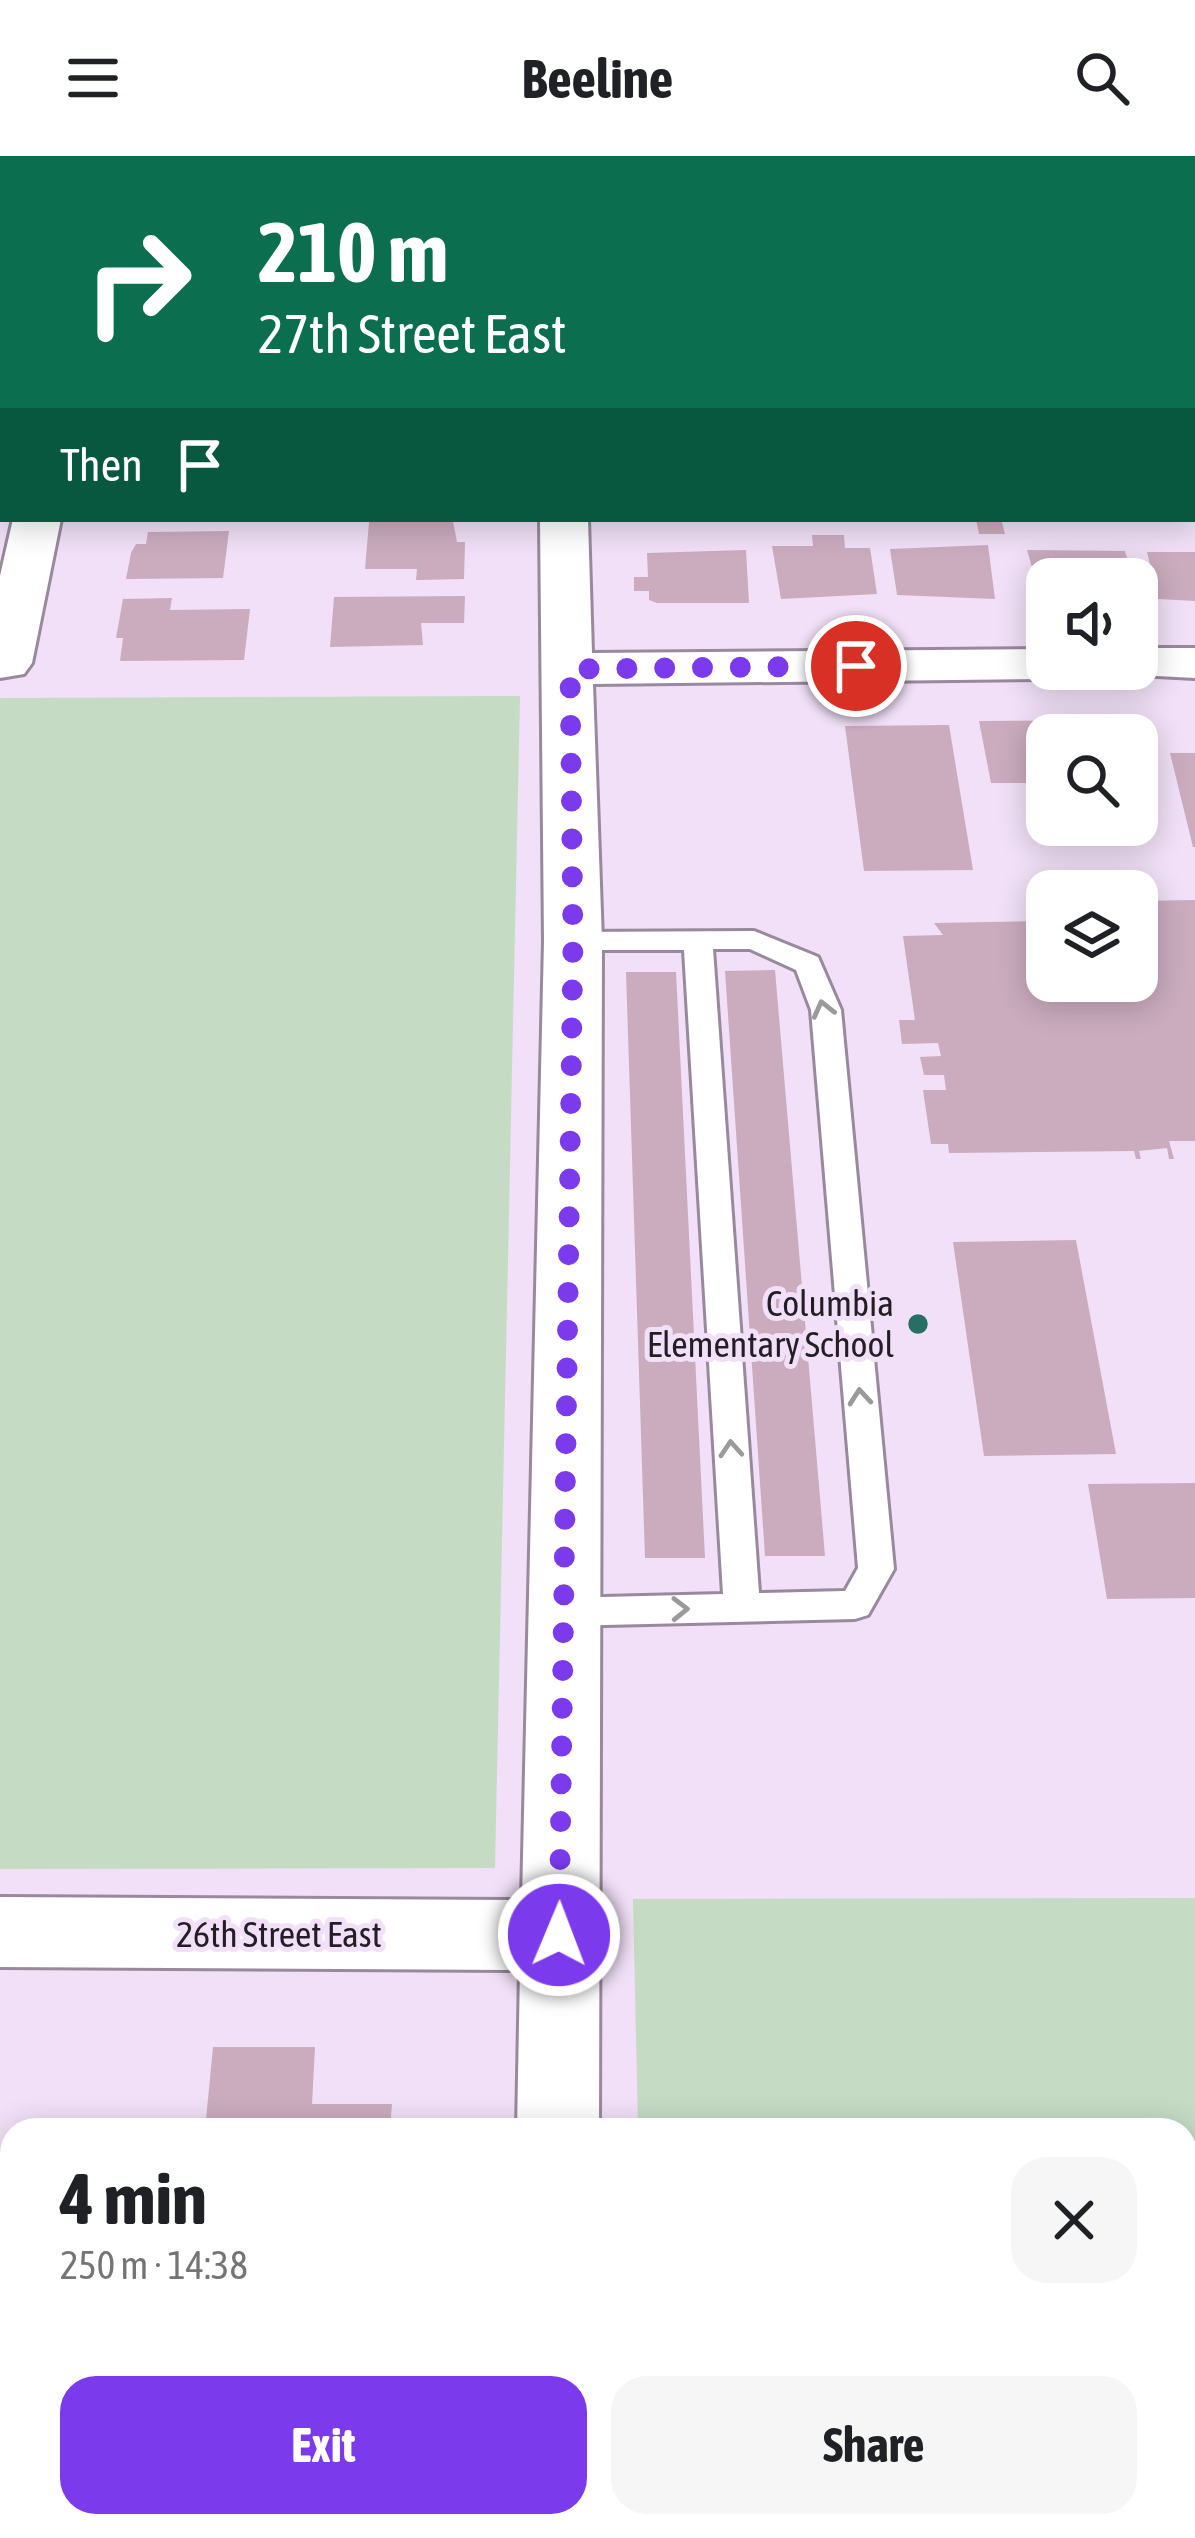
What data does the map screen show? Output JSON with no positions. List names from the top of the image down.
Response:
{
  "streets": {
    "street": ["26th Street East"]
  },
  "places": ["Columbia Elementary School"],
  "page": {
    "header": "Beeline",
    "turn": ["210 m", "27th Street East"],
    "then": "Then",
    "heading": ["4 min", "250 m · 14:38"],
    "buttons": ["Exit", "Share"]
  }
}
